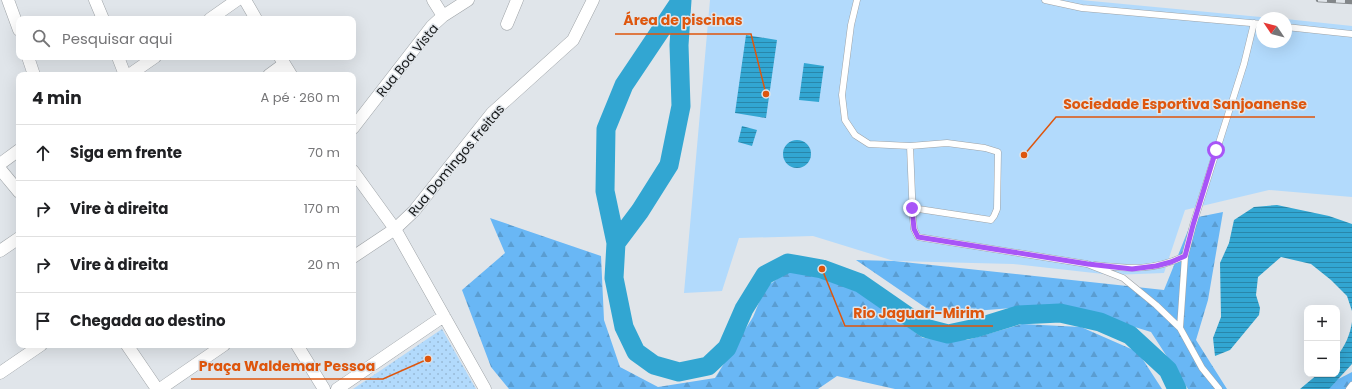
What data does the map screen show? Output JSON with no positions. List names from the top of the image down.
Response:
{
  "streets": {
    "street": ["Rua Boa Vista", "Rua Domingos Freitas"]
  },
  "places": [
    "Área de piscinas",
    "Sociedade Esportiva Sanjoanense",
    "Rio Jaguari-Mirim",
    "Praça Waldemar Pessoa"
  ],
  "north": "top left",
  "page": {
    "search": "Pesquisar aqui",
    "heading": ["4 min", "A pé · 260 m"],
    "list": [
      ["Siga em frente", "70 m"],
      ["Vire à direita", "170 m"],
      ["Vire à direita", "20 m"],
      "Chegada ao destino"
    ],
    "map_buttons": ["+", "−"]
  }
}
